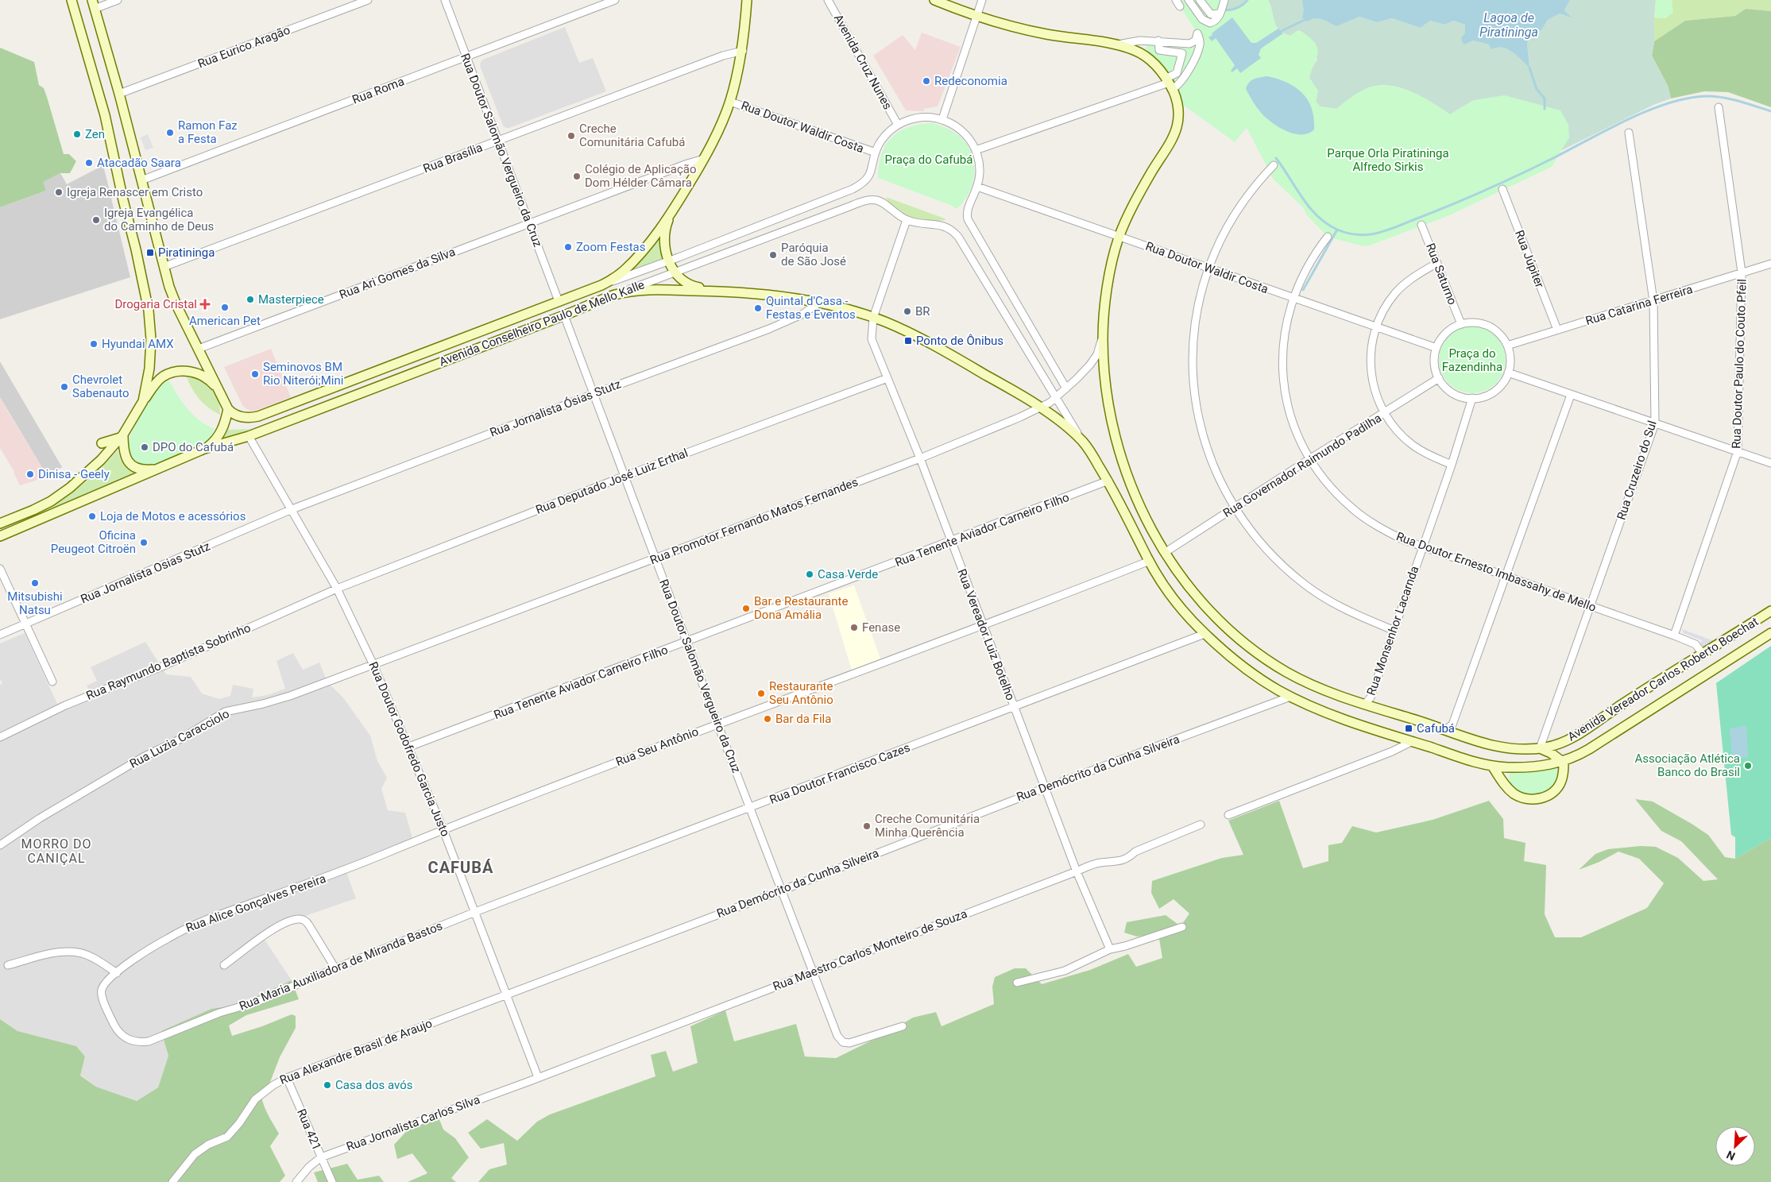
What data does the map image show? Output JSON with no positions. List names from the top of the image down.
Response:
{
  "streets": {
    "main road": ["Avenida Conselheiro Paulo de Mello Kalle", "Avenida Vereador Carlos Roberto Boechat"],
    "street": [
      "Rua Eurico Aragão",
      "Avenida Cruz Nunes",
      "Rua Roma",
      "Rua Doutor Waldir Costa",
      "Rua Doutor Salomão Vergueiro da Cruz",
      "Rua Brasília",
      "Rua Júpiter",
      "Rua Ari Gomes da Silva",
      "Rua Saturno",
      "Rua Catarina Ferreira",
      "Rua Doutor Paulo do Couto Pfeil",
      "Rua Jornalista Ósias Stutz",
      "Rua Governador Raimundo Padilha",
      "Rua Cruzeiro do Sul",
      "Rua Deputado José Luiz Erthal",
      "Rua Promotor Fernando Matos Fernandes",
      "Rua Tenente Aviador Carneiro Filho",
      "Rua Doutor Ernesto Imbassahy de Mello",
      "Rua Jornalista Osias Stutz",
      "Rua Monsenhor Lacarnda",
      "Rua Vereador Luiz Botelho",
      "Rua Raymundo Baptista Sobrinho",
      "Rua Luzia Caracciolo",
      "Rua Seu Antônio",
      "Rua Doutor Godofredo Garcia Justo",
      "Rua Demócrito da Cunha Silveira",
      "Rua Doutor Francisco Cazes",
      "Rua Alice Gonçalves Pereira",
      "Rua Maestro Carlos Monteiro de Souza",
      "Rua Maria Auxiliadora de Miranda Bastos",
      "Rua Alexandre Brasil de Araujo",
      "Rua Jornalista Carlos Silva",
      "Rua 421"
    ]
  },
  "crossings": [
    ["Rua Roma", "Rua Doutor Salomão Vergueiro da Cruz"],
    ["Rua Doutor Waldir Costa", "Rua Saturno"],
    ["Rua Doutor Waldir Costa", "Rua Catarina Ferreira"],
    ["Rua Doutor Waldir Costa", "Avenida Conselheiro Paulo de Mello Kalle"],
    ["Rua Doutor Waldir Costa", "Rua Governador Raimundo Padilha"],
    ["Rua Doutor Waldir Costa", "Rua Doutor Ernesto Imbassahy de Mello"],
    ["Rua Doutor Waldir Costa", "Rua Monsenhor Lacarnda"],
    ["Rua Doutor Waldir Costa", "Avenida Vereador Carlos Roberto Boechat"],
    ["Rua Doutor Salomão Vergueiro da Cruz", "Rua Brasília"],
    ["Rua Doutor Salomão Vergueiro da Cruz", "Rua Ari Gomes da Silva"],
    ["Rua Doutor Salomão Vergueiro da Cruz", "Avenida Conselheiro Paulo de Mello Kalle"],
    ["Rua Doutor Salomão Vergueiro da Cruz", "Rua Jornalista Ósias Stutz"],
    ["Rua Doutor Salomão Vergueiro da Cruz", "Rua Deputado José Luiz Erthal"],
    ["Rua Doutor Salomão Vergueiro da Cruz", "Rua Promotor Fernando Matos Fernandes"],
    ["Rua Doutor Salomão Vergueiro da Cruz", "Rua Tenente Aviador Carneiro Filho"],
    ["Rua Doutor Salomão Vergueiro da Cruz", "Rua Seu Antônio"],
    ["Rua Doutor Salomão Vergueiro da Cruz", "Rua Demócrito da Cunha Silveira"],
    ["Rua Doutor Salomão Vergueiro da Cruz", "Rua Doutor Francisco Cazes"],
    ["Rua Doutor Salomão Vergueiro da Cruz", "Rua Maestro Carlos Monteiro de Souza"],
    ["Rua Júpiter", "Rua Catarina Ferreira"],
    ["Rua Saturno", "Rua Catarina Ferreira"],
    ["Rua Saturno", "Rua Governador Raimundo Padilha"],
    ["Rua Saturno", "Rua Monsenhor Lacarnda"],
    ["Rua Catarina Ferreira", "Rua Doutor Paulo do Couto Pfeil"],
    ["Rua Catarina Ferreira", "Rua Governador Raimundo Padilha"],
    ["Rua Catarina Ferreira", "Rua Cruzeiro do Sul"],
    ["Rua Catarina Ferreira", "Rua Monsenhor Lacarnda"],
    ["Avenida Conselheiro Paulo de Mello Kalle", "Rua Vereador Luiz Botelho"],
    ["Avenida Conselheiro Paulo de Mello Kalle", "Avenida Vereador Carlos Roberto Boechat"],
    ["Avenida Conselheiro Paulo de Mello Kalle", "Rua Doutor Godofredo Garcia Justo"],
    ["Rua Doutor Paulo do Couto Pfeil", "Rua Doutor Ernesto Imbassahy de Mello"],
    ["Rua Jornalista Ósias Stutz", "Rua Jornalista Osias Stutz"],
    ["Rua Jornalista Ósias Stutz", "Rua Doutor Godofredo Garcia Justo"],
    ["Rua Governador Raimundo Padilha", "Rua Doutor Ernesto Imbassahy de Mello"],
    ["Rua Governador Raimundo Padilha", "Rua Monsenhor Lacarnda"],
    ["Rua Governador Raimundo Padilha", "Avenida Vereador Carlos Roberto Boechat"],
    ["Rua Cruzeiro do Sul", "Rua Doutor Ernesto Imbassahy de Mello"],
    ["Rua Cruzeiro do Sul", "Avenida Vereador Carlos Roberto Boechat"],
    ["Rua Deputado José Luiz Erthal", "Rua Vereador Luiz Botelho"],
    ["Rua Deputado José Luiz Erthal", "Rua Raymundo Baptista Sobrinho"],
    ["Rua Deputado José Luiz Erthal", "Rua Doutor Godofredo Garcia Justo"],
    ["Rua Promotor Fernando Matos Fernandes", "Rua Vereador Luiz Botelho"],
    ["Rua Promotor Fernando Matos Fernandes", "Avenida Vereador Carlos Roberto Boechat"],
    ["Rua Promotor Fernando Matos Fernandes", "Rua Luzia Caracciolo"],
    ["Rua Promotor Fernando Matos Fernandes", "Rua Doutor Godofredo Garcia Justo"],
    ["Rua Tenente Aviador Carneiro Filho", "Rua Vereador Luiz Botelho"],
    ["Rua Tenente Aviador Carneiro Filho", "Avenida Vereador Carlos Roberto Boechat"],
    ["Rua Tenente Aviador Carneiro Filho", "Rua Doutor Godofredo Garcia Justo"],
    ["Rua Doutor Ernesto Imbassahy de Mello", "Rua Monsenhor Lacarnda"],
    ["Rua Doutor Ernesto Imbassahy de Mello", "Avenida Vereador Carlos Roberto Boechat"],
    ["Rua Jornalista Osias Stutz", "Rua Doutor Godofredo Garcia Justo"],
    ["Rua Monsenhor Lacarnda", "Avenida Vereador Carlos Roberto Boechat"],
    ["Rua Vereador Luiz Botelho", "Avenida Vereador Carlos Roberto Boechat"],
    ["Rua Vereador Luiz Botelho", "Rua Seu Antônio"],
    ["Rua Vereador Luiz Botelho", "Rua Demócrito da Cunha Silveira"],
    ["Rua Vereador Luiz Botelho", "Rua Doutor Francisco Cazes"],
    ["Rua Vereador Luiz Botelho", "Rua Maestro Carlos Monteiro de Souza"],
    ["Rua Raymundo Baptista Sobrinho", "Rua Doutor Godofredo Garcia Justo"],
    ["Avenida Vereador Carlos Roberto Boechat", "Rua Seu Antônio"],
    ["Avenida Vereador Carlos Roberto Boechat", "Rua Demócrito da Cunha Silveira"],
    ["Avenida Vereador Carlos Roberto Boechat", "Rua Doutor Francisco Cazes"],
    ["Rua Luzia Caracciolo", "Rua Doutor Godofredo Garcia Justo"],
    ["Rua Seu Antônio", "Rua Doutor Godofredo Garcia Justo"],
    ["Rua Seu Antônio", "Rua Alice Gonçalves Pereira"],
    ["Rua Doutor Godofredo Garcia Justo", "Rua Demócrito da Cunha Silveira"],
    ["Rua Doutor Godofredo Garcia Justo", "Rua Doutor Francisco Cazes"],
    ["Rua Doutor Godofredo Garcia Justo", "Rua Alice Gonçalves Pereira"],
    ["Rua Doutor Godofredo Garcia Justo", "Rua Maestro Carlos Monteiro de Souza"],
    ["Rua Doutor Godofredo Garcia Justo", "Rua Maria Auxiliadora de Miranda Bastos"],
    ["Rua Doutor Godofredo Garcia Justo", "Rua Alexandre Brasil de Araujo"],
    ["Rua Doutor Godofredo Garcia Justo", "Rua Jornalista Carlos Silva"],
    ["Rua Demócrito da Cunha Silveira", "Rua Alexandre Brasil de Araujo"],
    ["Rua Doutor Francisco Cazes", "Rua Maria Auxiliadora de Miranda Bastos"],
    ["Rua Alice Gonçalves Pereira", "Rua Maria Auxiliadora de Miranda Bastos"],
    ["Rua Maestro Carlos Monteiro de Souza", "Rua Jornalista Carlos Silva"],
    ["Rua Alexandre Brasil de Araujo", "Rua 421"],
    ["Rua Jornalista Carlos Silva", "Rua 421"]
  ],
  "districts": ["MORRO DO CANIÇAL", "CAFUBÁ"],
  "water": ["Lagoa de Piratininga"],
  "parks": ["Parque Orla Piratininga Alfredo Sirkis", "Praça do Cafubá", "Praça do Fazendinha"],
  "places": {
    "other": [
      "Redeconomia",
      "Ramon Faz a Festa",
      "Zen",
      "Creche Comunitária Cafubá",
      "Atacadão Saara",
      "Colégio de Aplicação Dom Hélder Câmara",
      "Igreja Renascer em Cristo",
      "Igreja Evangélica do Caminho de Deus",
      "Zoom Festas",
      "Paróquia de São José",
      "Masterpiece",
      "American Pet",
      "Quintal d'Casa - Festas e Eventos",
      "BR",
      "Hyundai AMX",
      "Seminovos BM Rio Niterói;Mini",
      "Chevrolet Sabenauto",
      "DPO do Cafubá",
      "Dinisa - Geely",
      "Loja de Motos e acessórios",
      "Oficina Peugeot Citroën",
      "Casa Verde",
      "Mitsubishi Natsu",
      "Bar e Restaurante Dona Amália",
      "Fenase",
      "Restaurante Seu Antônio",
      "Bar da Fila",
      "Associação Atlética Banco do Brasil",
      "Creche Comunitária Minha Querência",
      "Casa dos avós"
    ],
    "transit": ["Piratininga", "Ponto de Ônibus", "Cafubá"],
    "health": ["Drogaria Cristal"]
  },
  "north": "bottom left"
}
